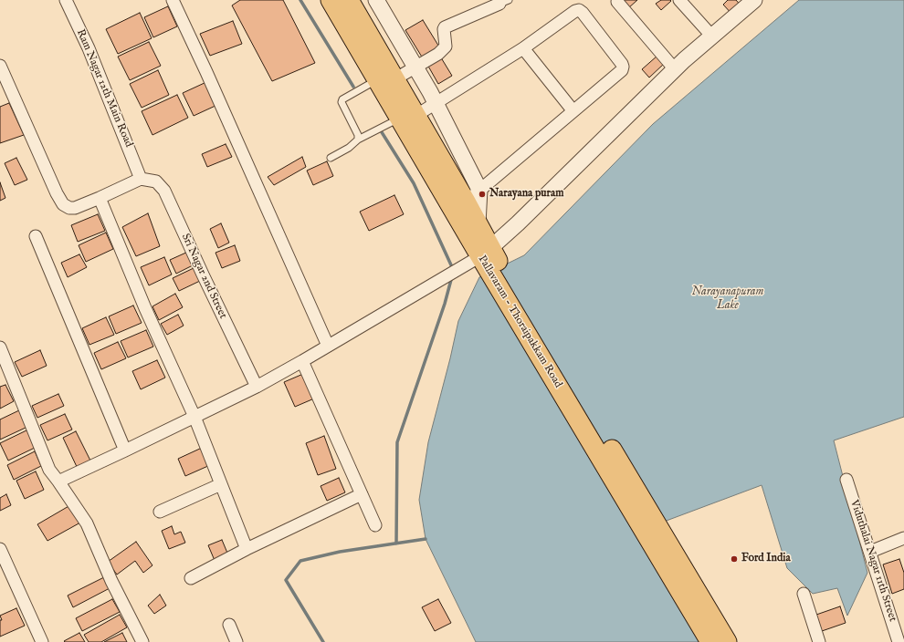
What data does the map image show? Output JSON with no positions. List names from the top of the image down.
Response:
{
  "streets": {
    "main road": ["Pallavaram - Thoraipakkam Road"],
    "street": ["Ram Nagar 12th Main Road", "Sri Nagar 2nd Street", "Viduthalai Nagar 11th Street"]
  },
  "crossings": [
    ["Ram Nagar 12th Main Road", "Sri Nagar 2nd Street"]
  ],
  "water": ["Narayanapuram Lake"],
  "places": ["Narayana puram", "Ford India"]
}
